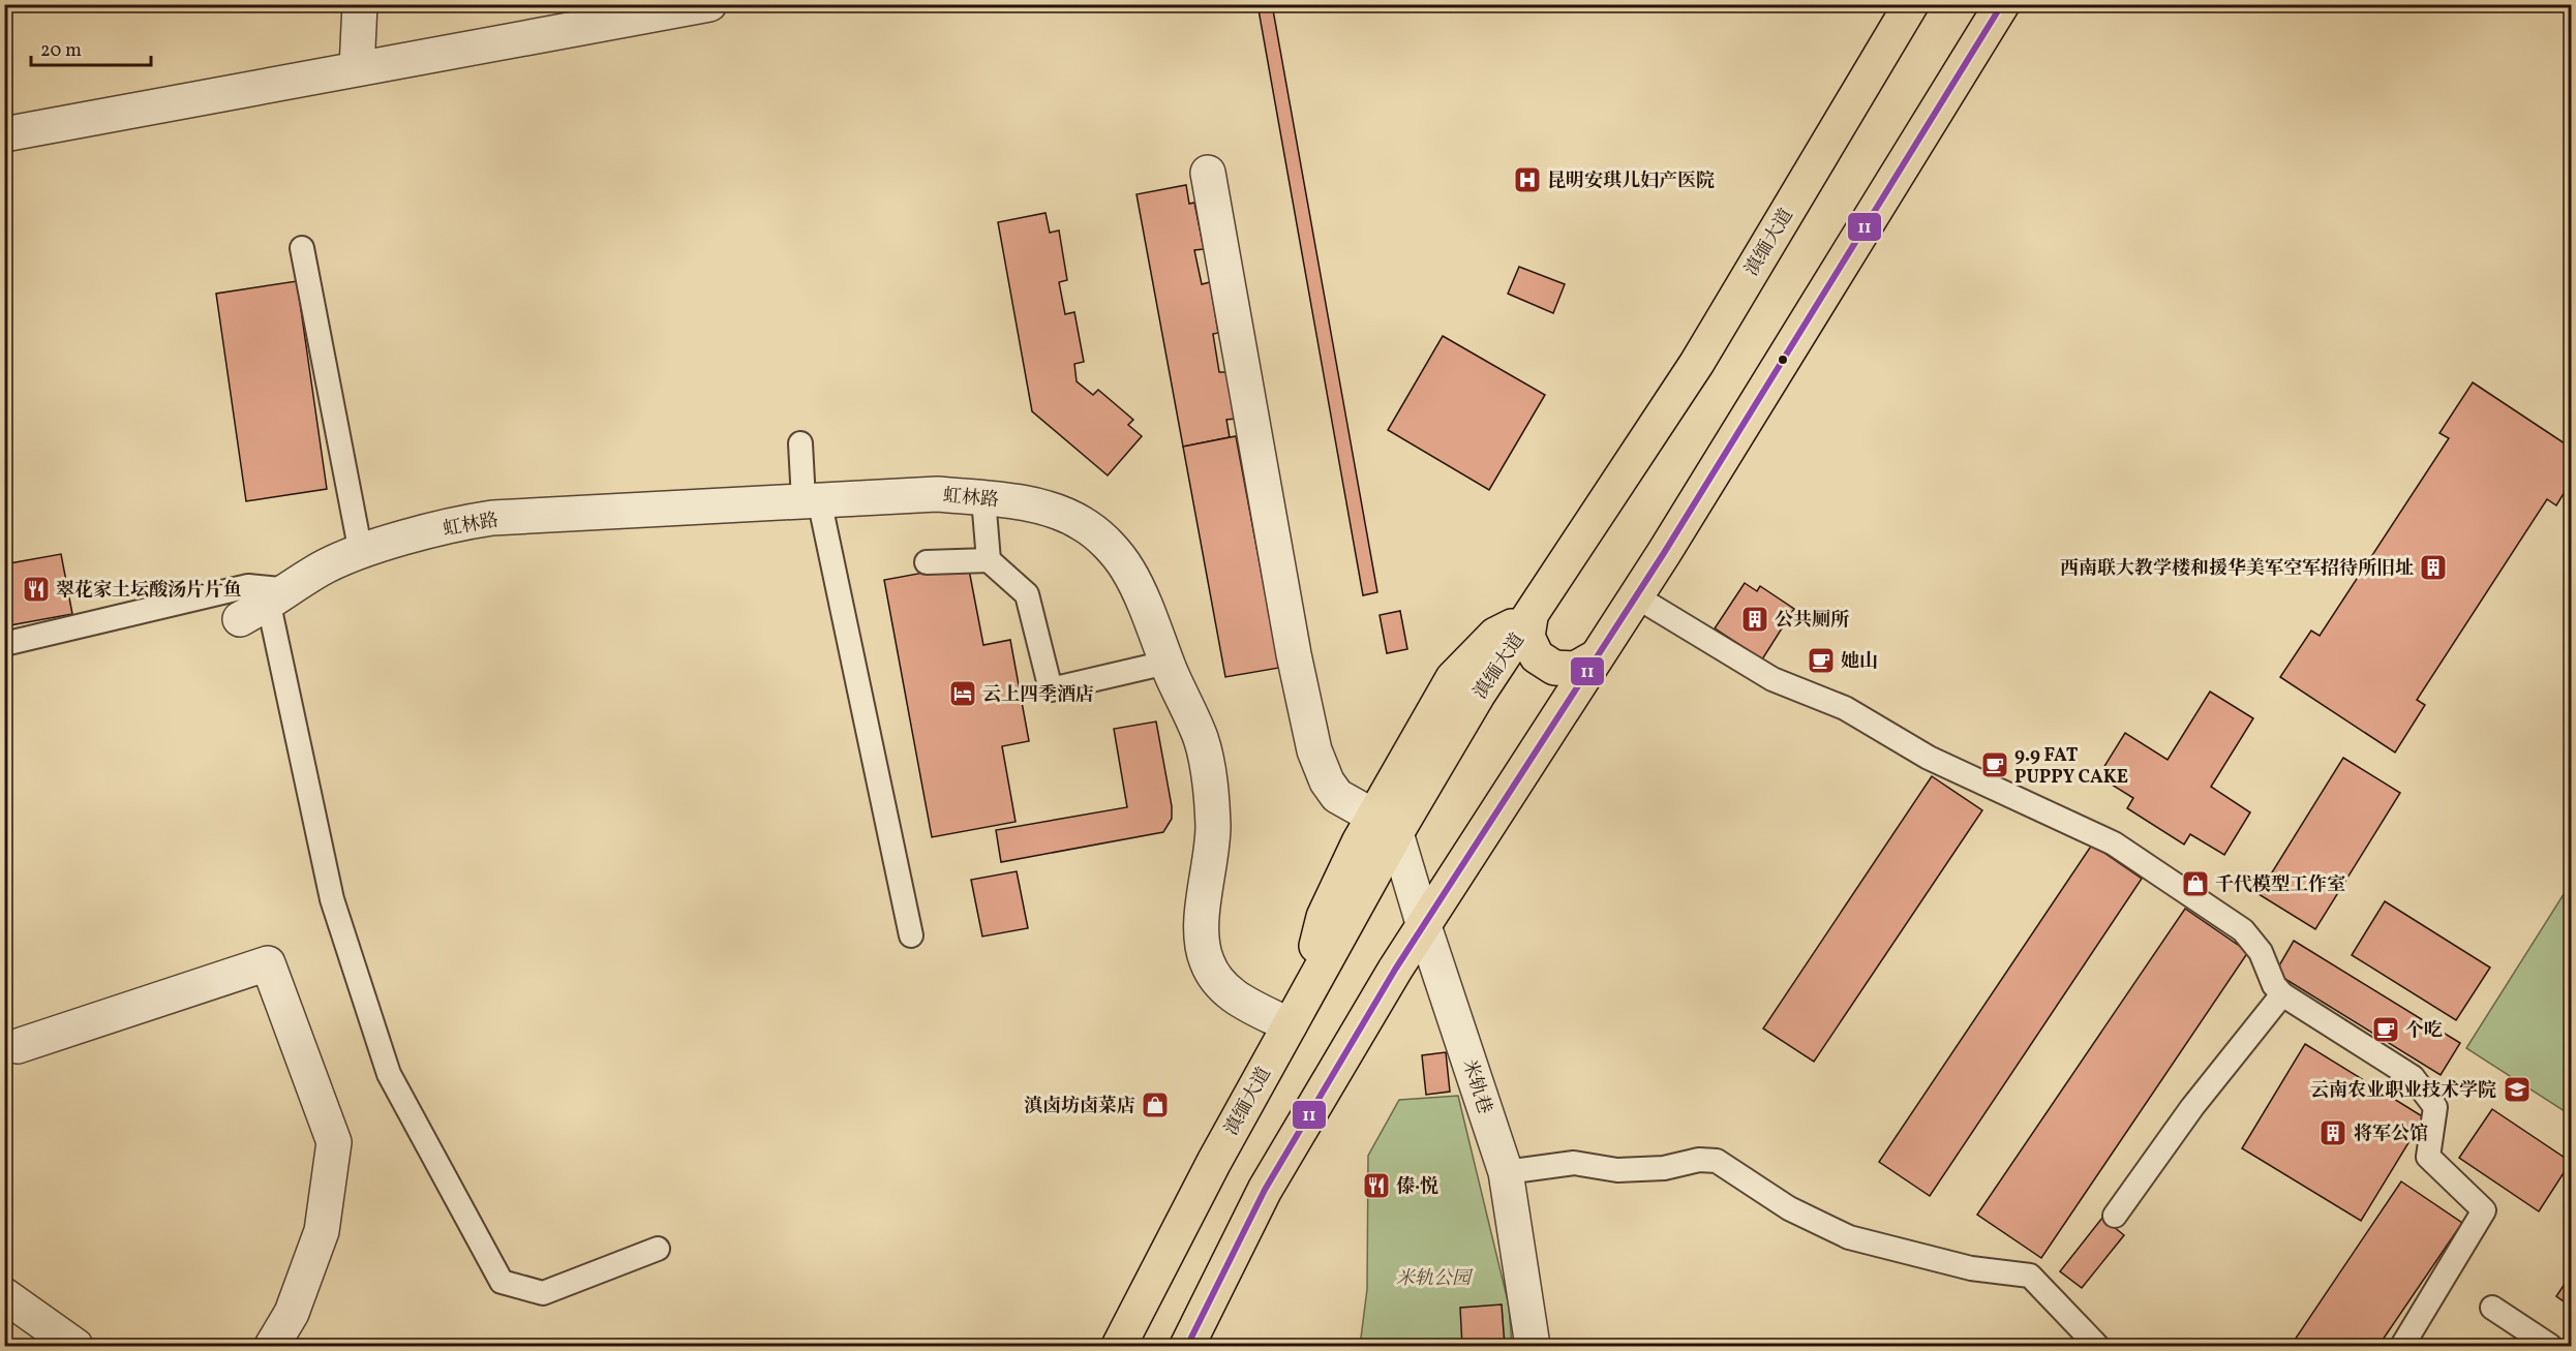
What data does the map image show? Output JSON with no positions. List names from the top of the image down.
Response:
{
  "streets": {
    "main road": ["滇缅大道"],
    "street": ["虹林路", "米轨巷"]
  },
  "crossings": [
    ["滇缅大道", "虹林路"],
    ["滇缅大道", "米轨巷"]
  ],
  "parks": ["米轨公园"],
  "places": {
    "hospital": ["昆明安琪儿妇产医院"],
    "building": ["西南联大教学楼和援华美军空军招待所旧址", "公共厕所", "将军公馆"],
    "restaurant": ["翠花家土坛酸汤片片鱼", "傣·悦"],
    "cafe": ["她山", "9.9 FAT PUPPY CAKE", "个吃"],
    "hotel": ["云上四季酒店"],
    "shop": ["千代模型工作室", "滇卤坊卤菜店"],
    "school or university": ["云南农业职业技术学院"]
  },
  "lines": ["transit line 11"],
  "scale_bar": "20 m"
}
